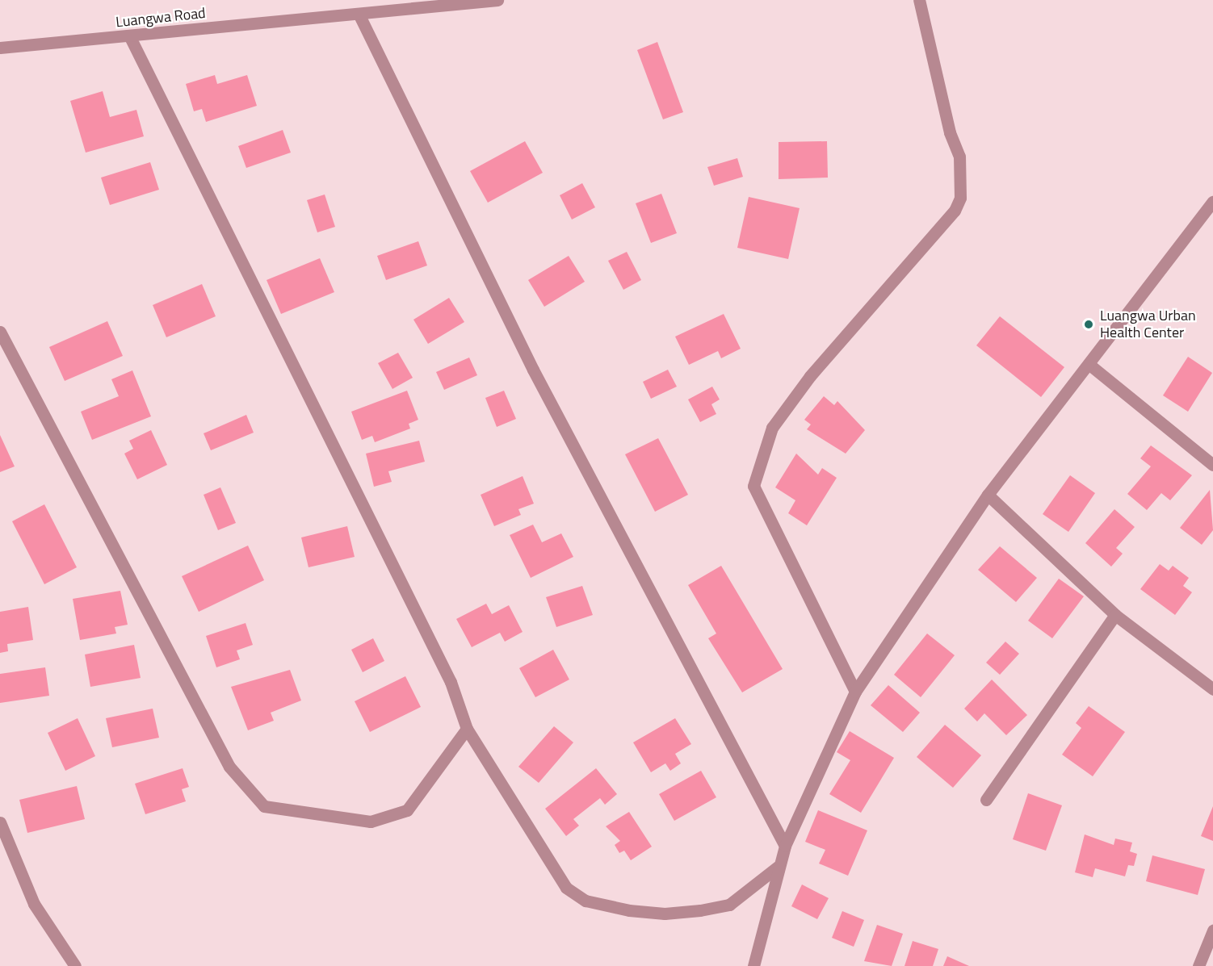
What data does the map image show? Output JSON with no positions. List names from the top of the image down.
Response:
{
  "streets": {
    "street": ["Luangwa Road"]
  },
  "places": ["Luangwa Urban Health Center"]
}
